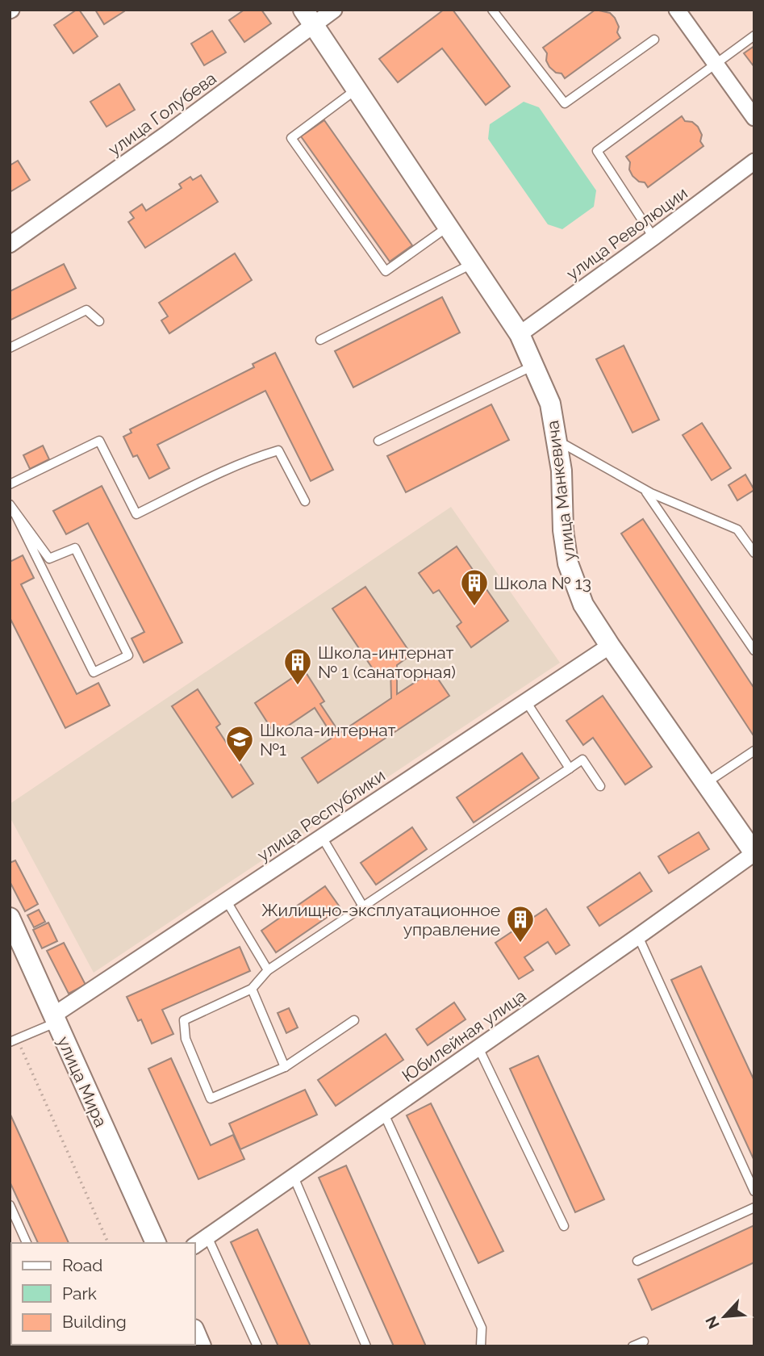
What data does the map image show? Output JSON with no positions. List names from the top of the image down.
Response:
{
  "streets": {
    "street": [
      "улица Голубева",
      "улица Революции",
      "улица Манкевича",
      "улица Республики",
      "Юбилейная улица",
      "улица Мира"
    ]
  },
  "crossings": [
    ["улица Голубева", "улица Манкевича"],
    ["улица Революции", "улица Манкевича"],
    ["улица Манкевича", "улица Республики"],
    ["улица Манкевича", "Юбилейная улица"],
    ["улица Республики", "улица Мира"]
  ],
  "places": {
    "building": ["Школа № 13", "Школа-интернат № 1 (санаторная)", "Жилищно-эксплуатационное управление"],
    "school or university": ["Школа-интернат №1"]
  },
  "legend": ["Road", "Park", "Building"],
  "north": "bottom left"
}
